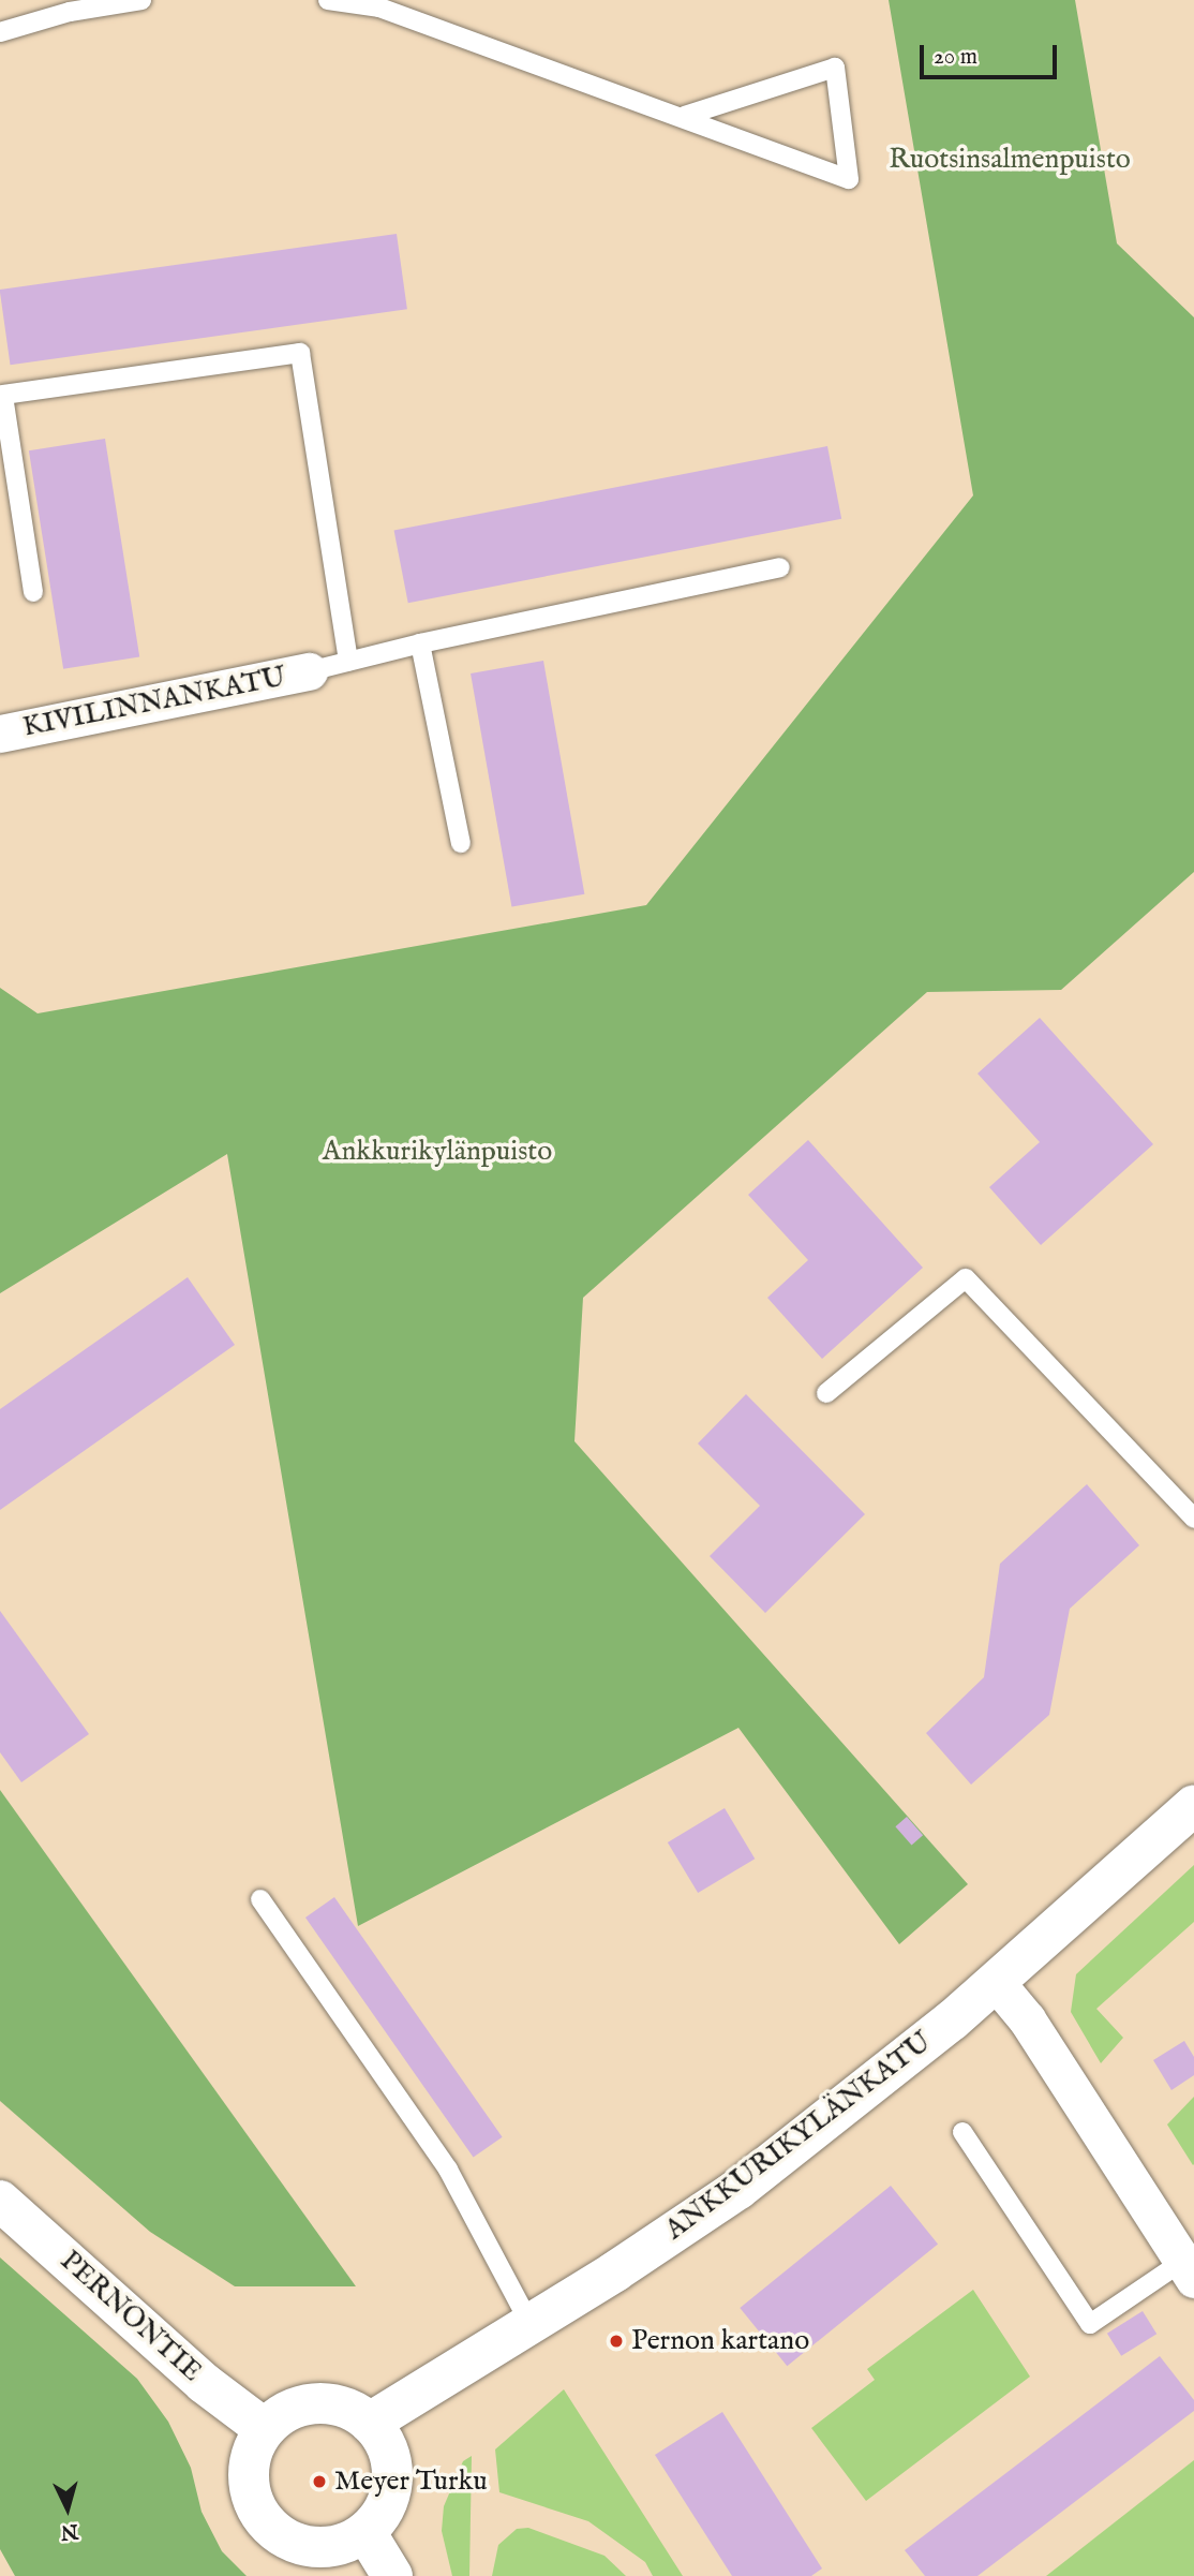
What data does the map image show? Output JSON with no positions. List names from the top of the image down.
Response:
{
  "streets": {
    "street": ["KIVILINNANKATU", "ANKKURIKYLÄNKATU", "PERNONTIE"]
  },
  "crossings": [
    ["ANKKURIKYLÄNKATU", "PERNONTIE"]
  ],
  "parks": ["Ruotsinsalmenpuisto", "Ankkurikylänpuisto"],
  "places": ["Pernon kartano", "Meyer Turku"],
  "scale_bar": "20 m",
  "north": "bottom"
}
